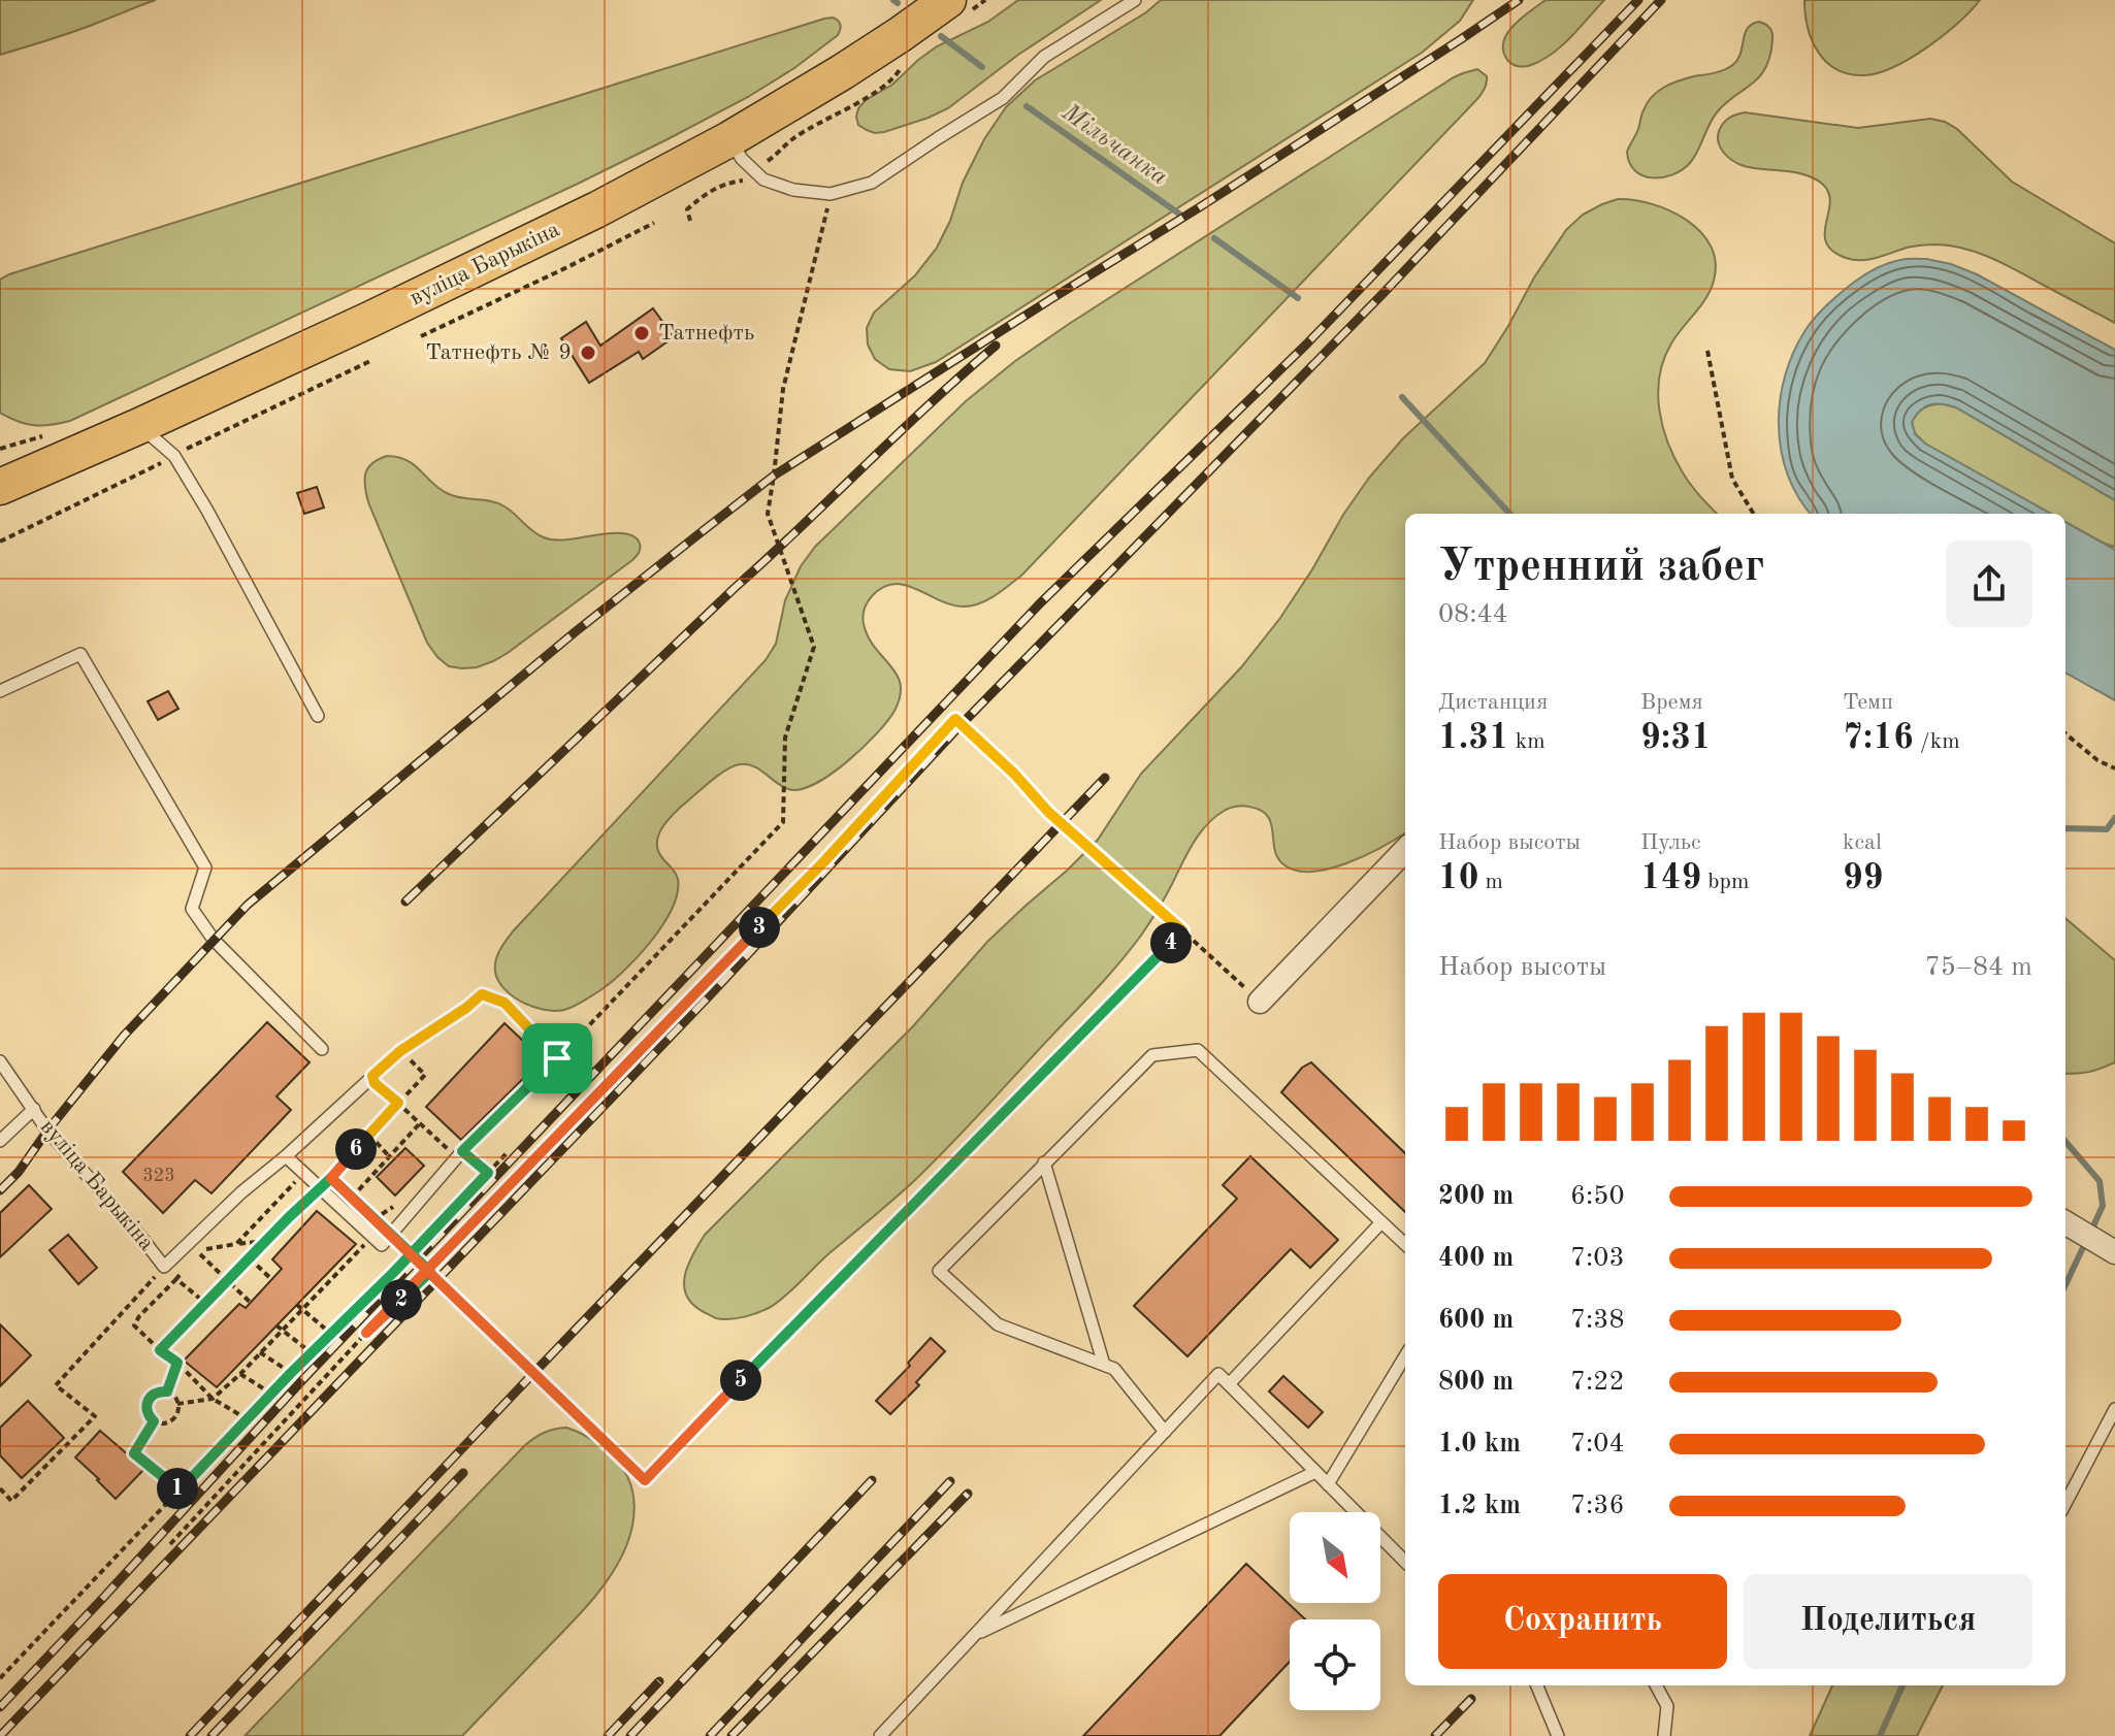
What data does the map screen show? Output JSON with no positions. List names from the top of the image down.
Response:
{
  "streets": {
    "main road": ["вуліца Барыкіна"]
  },
  "water": ["Мільчанка"],
  "places": ["Татнефть", "Татнефть № 9"],
  "house_numbers": ["323"],
  "north": "bottom right",
  "page": {
    "heading": ["Утренний забег", "08:44"],
    "stats": [
      ["Дистанция", "1.31 km"],
      ["Время", "9:31"],
      ["Темп", "7:16 /km"],
      ["Набор высоты", "10 m"],
      ["Пульс", "149 bpm"],
      ["kcal", "99"]
    ],
    "pins": [
      "3",
      "4",
      "6",
      "2",
      "5",
      "1"
    ],
    "chart": ["Набор высоты", "75–84 m"],
    "list": [
      {
        "name": "200 m",
        "note": "6:50"
      },
      {
        "name": "400 m",
        "note": "7:03"
      },
      {
        "name": "600 m",
        "note": "7:38"
      },
      {
        "name": "800 m",
        "note": "7:22"
      },
      {
        "name": "1.0 km",
        "note": "7:04"
      },
      {
        "name": "1.2 km",
        "note": "7:36"
      }
    ],
    "buttons": ["Сохранить", "Поделиться"]
  }
}
